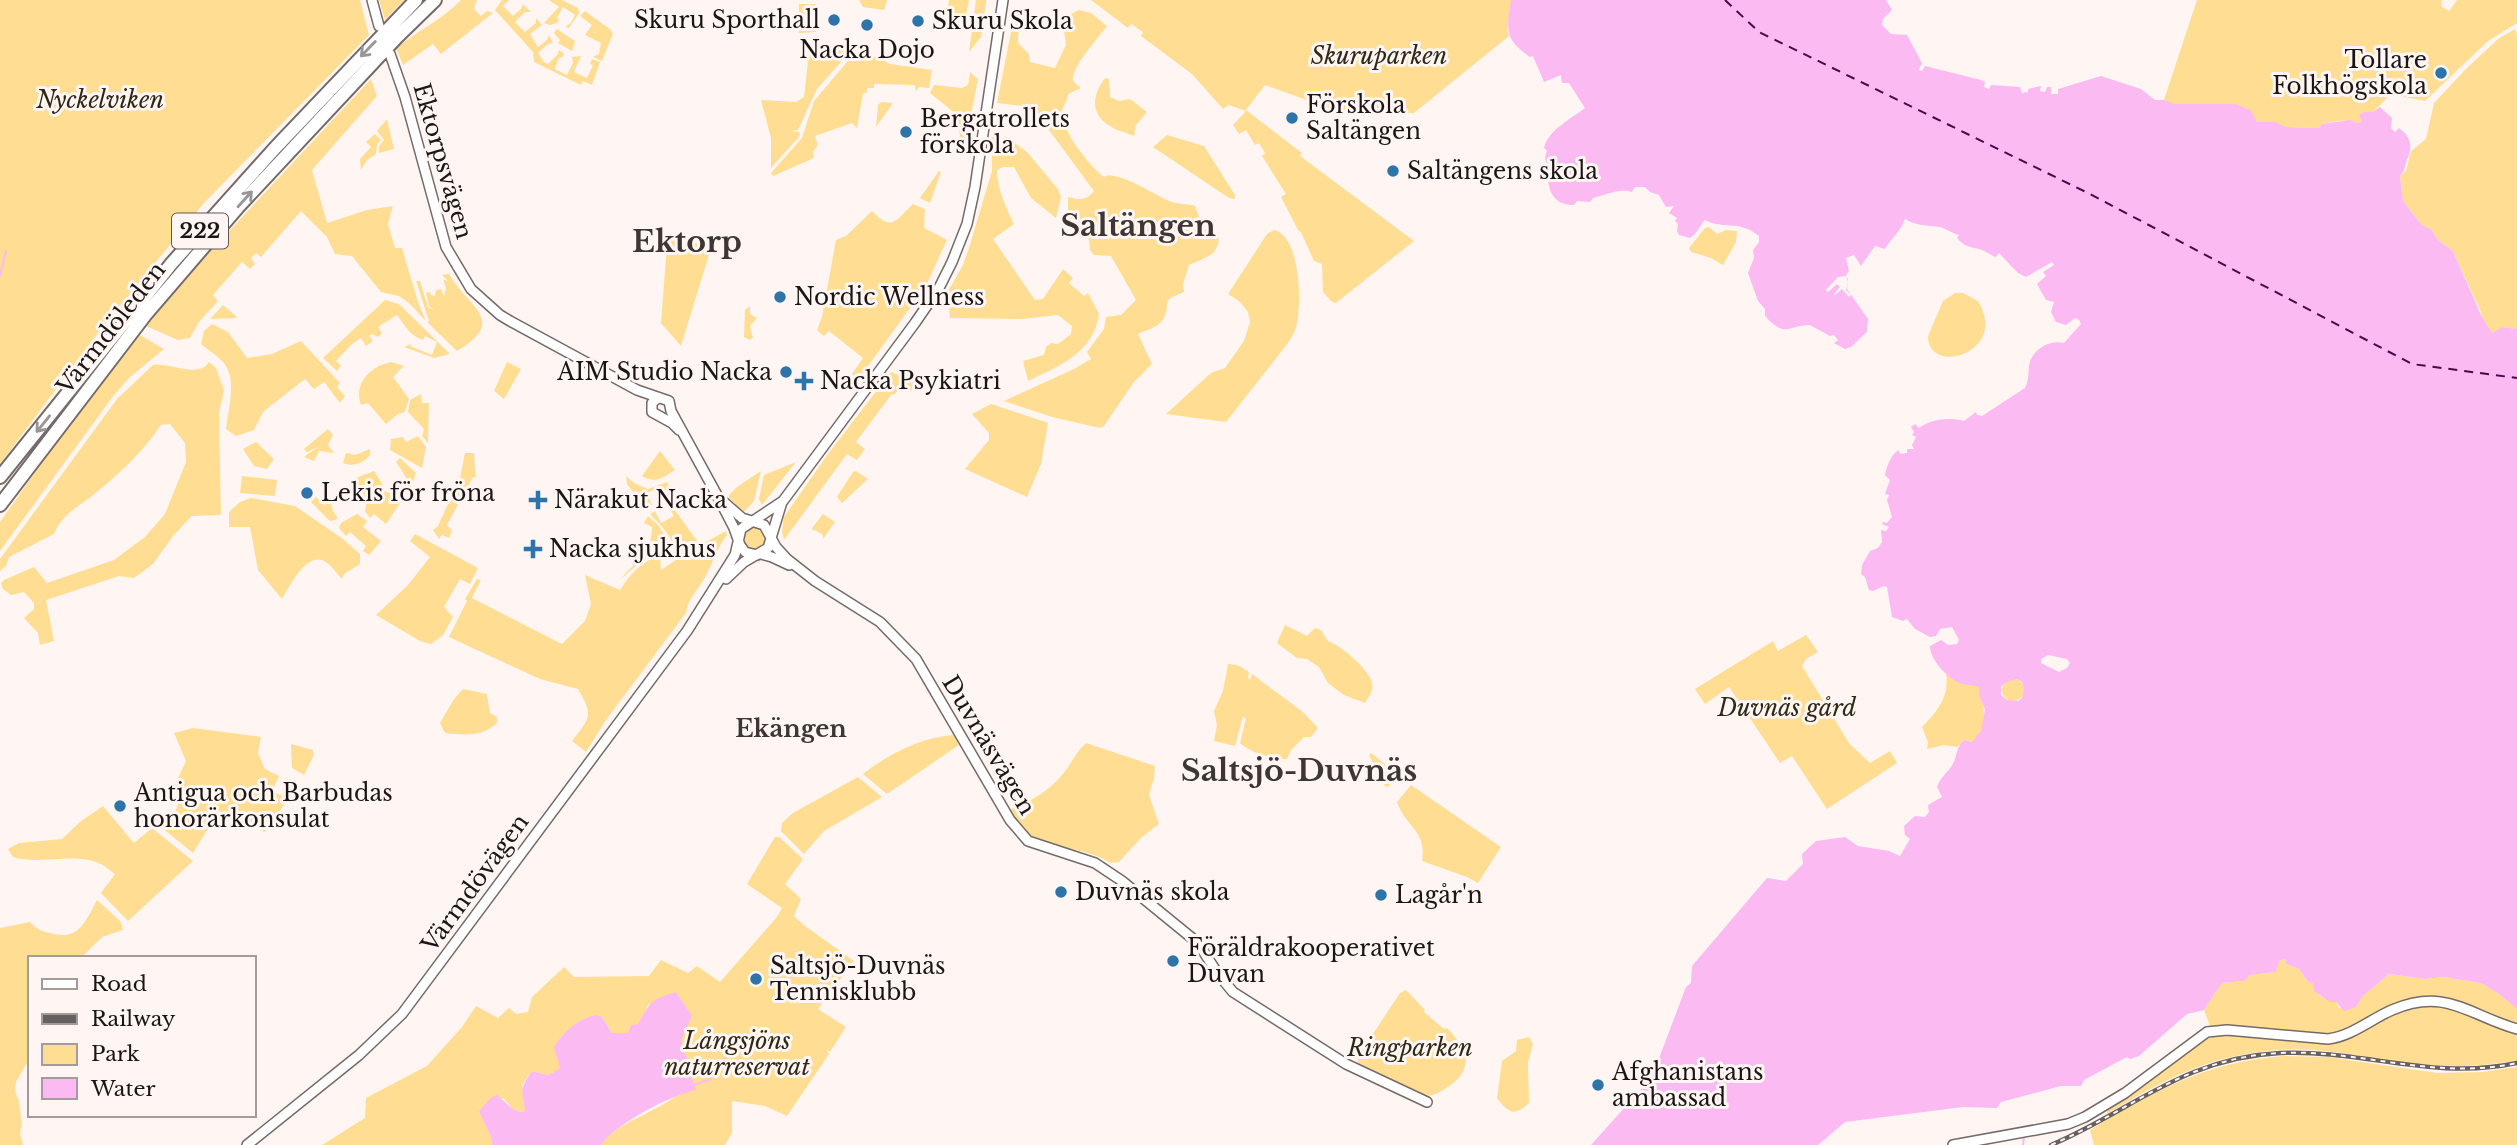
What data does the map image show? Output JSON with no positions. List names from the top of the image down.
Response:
{
  "streets": {
    "highway": ["222", "Värmdöleden"],
    "street": ["Ektorpsvägen", "Duvnäsvägen", "Värmdövägen"]
  },
  "crossings": [
    ["Duvnäsvägen", "Värmdövägen"]
  ],
  "districts": [
    "Saltängen",
    "Ektorp",
    "Ekängen",
    "Saltsjö-Duvnäs"
  ],
  "parks": [
    "Skuruparken",
    "Nyckelviken",
    "Duvnäs gård",
    "Långsjöns naturreservat",
    "Ringparken"
  ],
  "places": {
    "other": [
      "Skuru Sporthall",
      "Skuru Skola",
      "Nacka Dojo",
      "Tollare Folkhögskola",
      "Förskola Saltängen",
      "Bergatrollets förskola",
      "Saltängens skola",
      "Nordic Wellness",
      "AIM Studio Nacka",
      "Lekis för fröna",
      "Antigua och Barbudas honorärkonsulat",
      "Duvnäs skola",
      "Lagår'n",
      "Föräldrakooperativet Duvan",
      "Saltsjö-Duvnäs Tennisklubb",
      "Afghanistans ambassad"
    ],
    "health": ["Nacka Psykiatri", "Närakut Nacka", "Nacka sjukhus"]
  },
  "legend": [
    "Road",
    "Railway",
    "Park",
    "Water"
  ]
}
